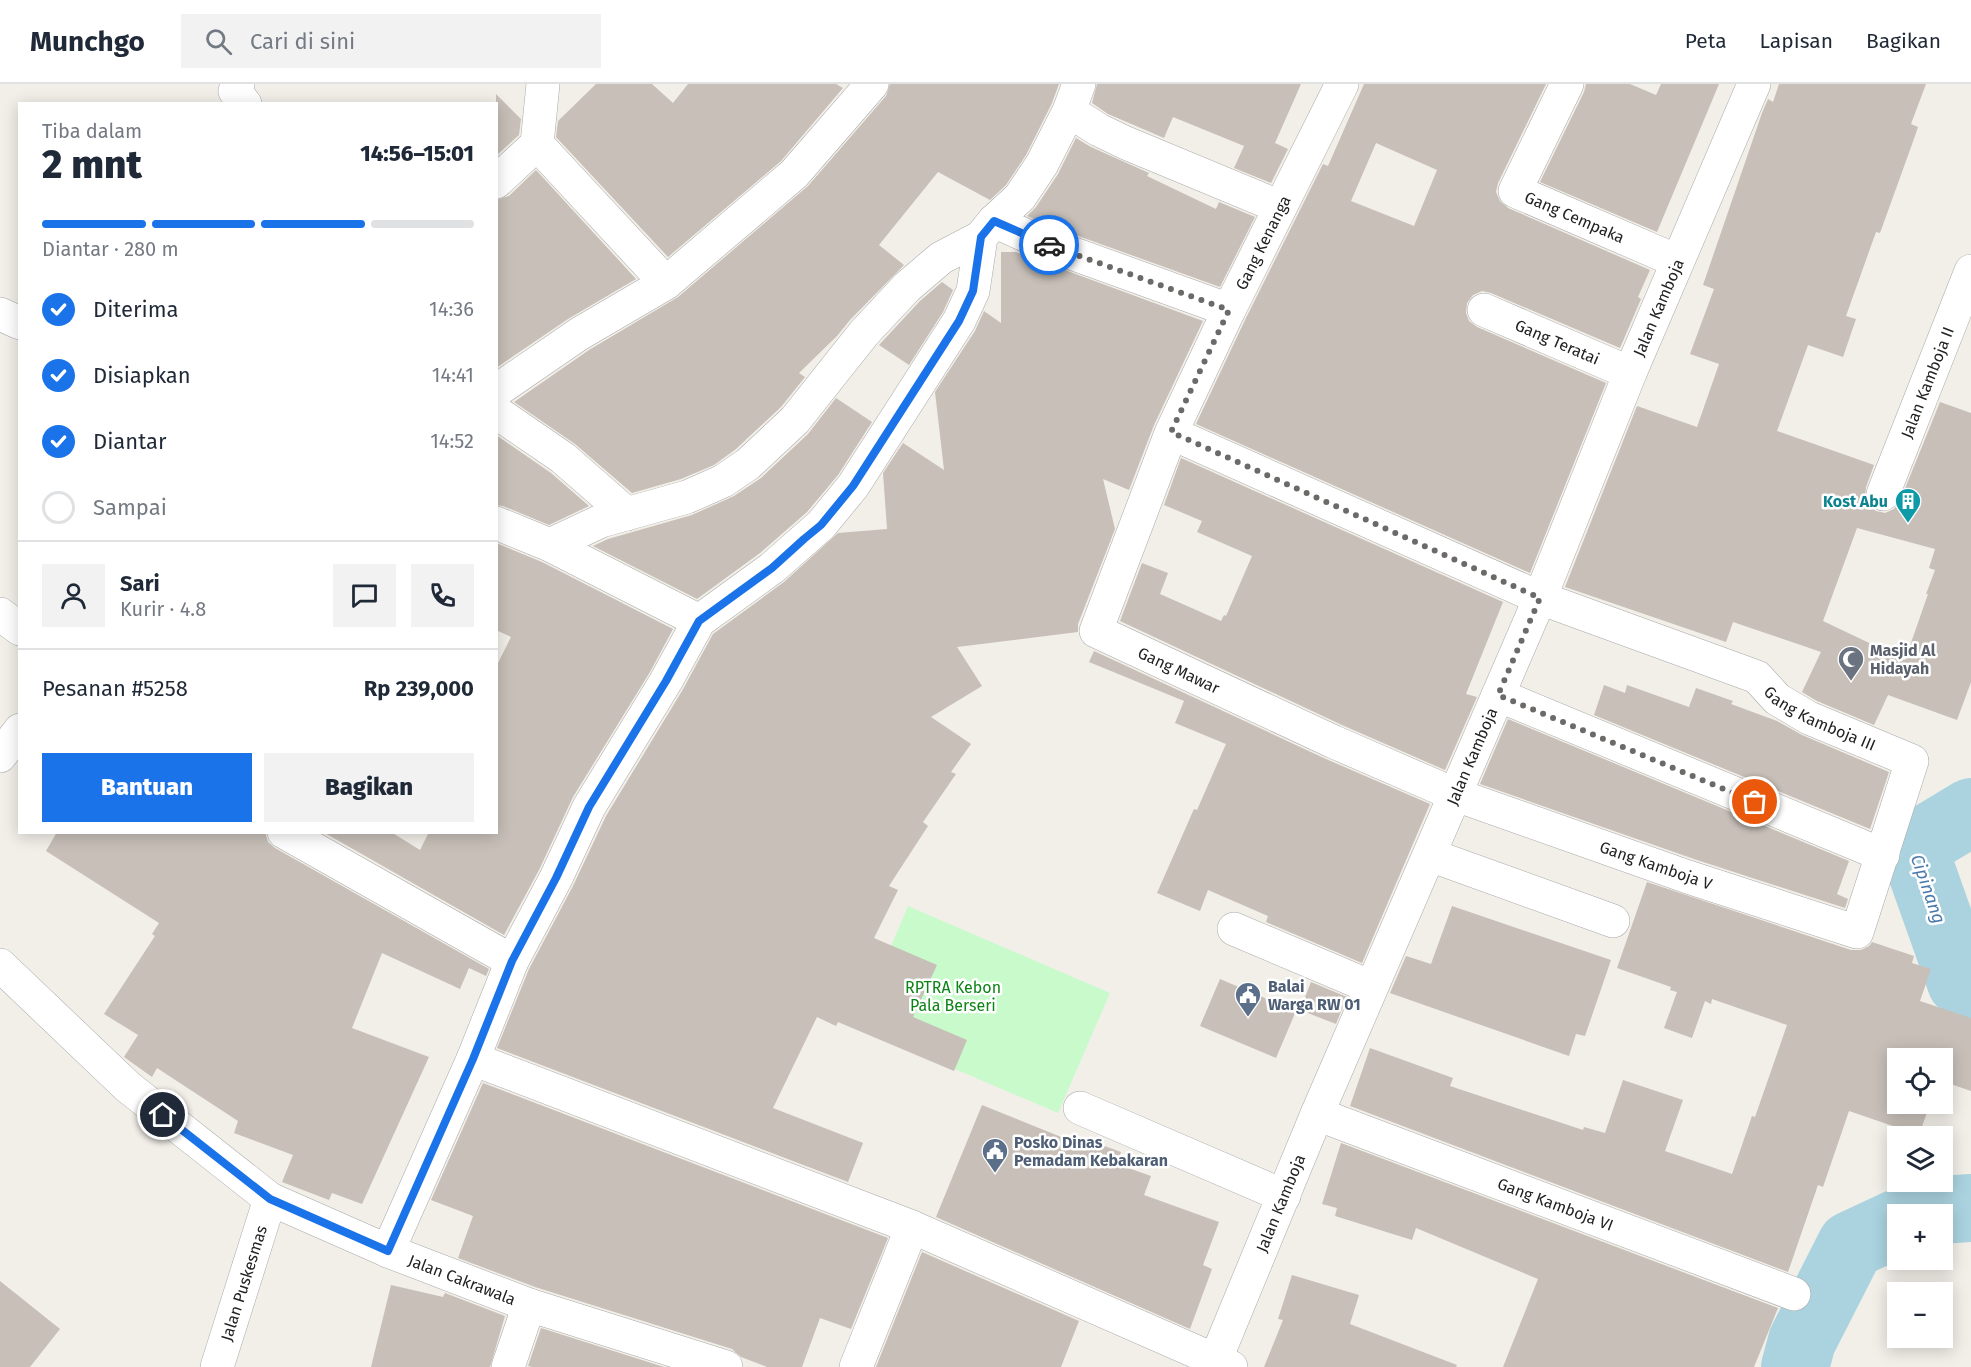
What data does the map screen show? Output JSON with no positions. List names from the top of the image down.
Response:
{
  "streets": {
    "street": [
      "Gang Cempaka",
      "Gang Kenanga",
      "Jalan Kamboja",
      "Gang Teratai",
      "Jalan Kamboja II",
      "Gang Mawar",
      "Gang Kamboja III",
      "Gang Kamboja V",
      "Gang Kamboja VI",
      "Jalan Cakrawala",
      "Jalan Puskesmas"
    ]
  },
  "crossings": [
    ["Gang Cempaka", "Jalan Kamboja"],
    ["Gang Kenanga", "Gang Mawar"],
    ["Jalan Kamboja", "Gang Teratai"],
    ["Jalan Kamboja", "Gang Mawar"],
    ["Jalan Kamboja", "Gang Kamboja III"],
    ["Jalan Kamboja", "Gang Kamboja V"],
    ["Jalan Kamboja", "Gang Kamboja VI"],
    ["Gang Mawar", "Gang Kamboja V"],
    ["Gang Kamboja III", "Gang Kamboja V"],
    ["Jalan Cakrawala", "Jalan Puskesmas"]
  ],
  "water": ["Cipinang"],
  "parks": ["RPTRA Kebon Pala Berseri"],
  "places": {
    "building": ["Kost Abu"],
    "mosque": ["Masjid Al Hidayah"],
    "public building": ["Balai Warga RW 01", "Posko Dinas Pemadam Kebakaran"]
  },
  "page": {
    "header": "Munchgo",
    "search": "Cari di sini",
    "nav": ["Peta", "Lapisan", "Bagikan"],
    "heading": ["2 mnt", "Tiba dalam", "14:56–15:01"],
    "panel": [
      "Sari",
      "Kurir · 4.8",
      "Pesanan #5258",
      "Rp 239,000"
    ],
    "bar": "Diantar · 280 m",
    "list": [
      ["Diterima", "14:36"],
      ["Disiapkan", "14:41"],
      ["Diantar", "14:52"],
      "Sampai"
    ],
    "buttons": ["Bantuan", "Bagikan"],
    "map_buttons": ["+", "−"]
  }
}
